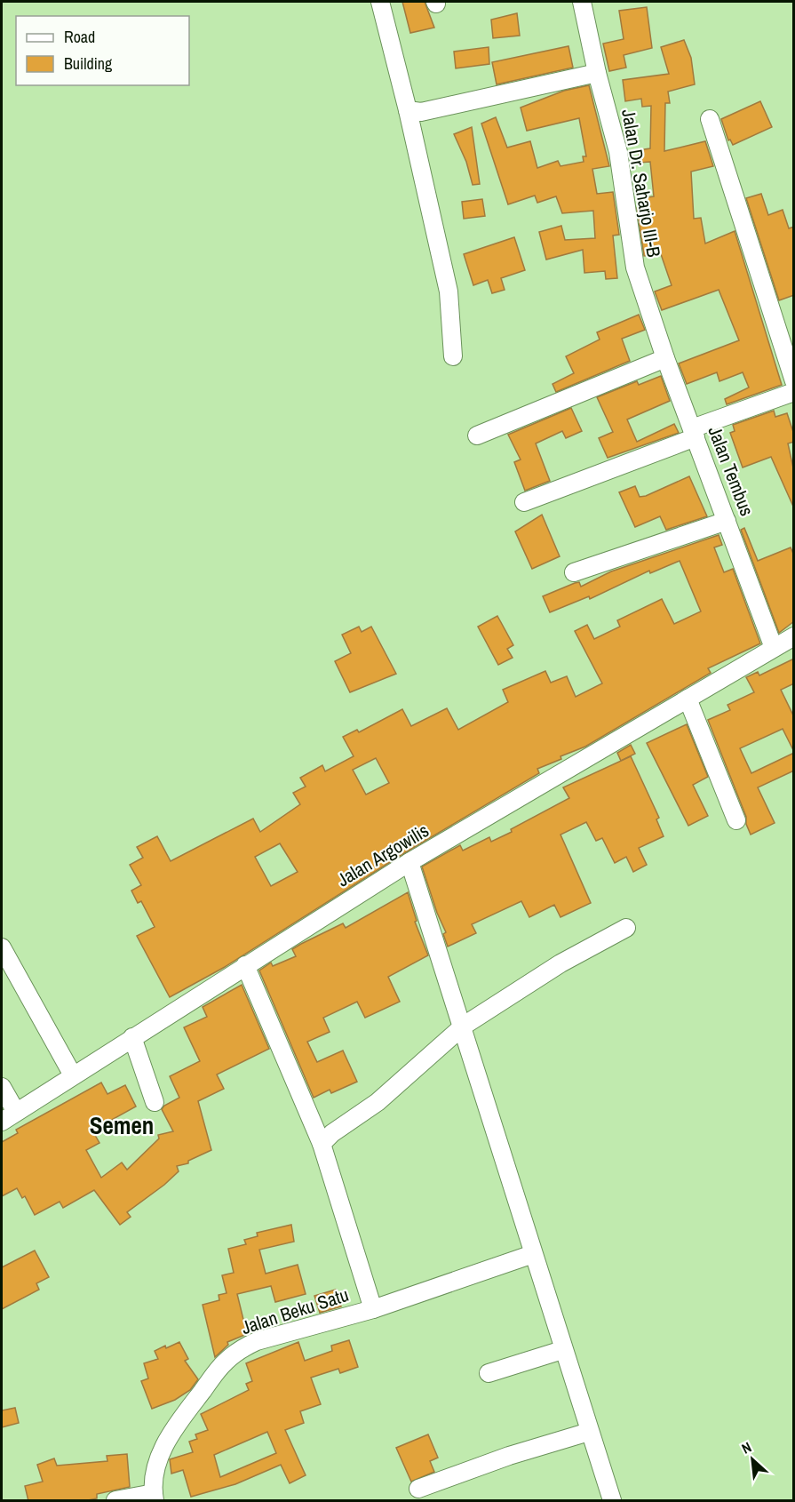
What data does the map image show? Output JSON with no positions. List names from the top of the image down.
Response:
{
  "streets": {
    "street": [
      "Jalan Dr. Saharjo III-B",
      "Jalan Tembus",
      "Jalan Argowilis",
      "Jalan Beku Satu"
    ]
  },
  "crossings": [
    ["Jalan Dr. Saharjo III-B", "Jalan Tembus"],
    ["Jalan Tembus", "Jalan Argowilis"]
  ],
  "districts": ["Semen"],
  "legend": ["Road", "Building"],
  "north": "top left"
}
